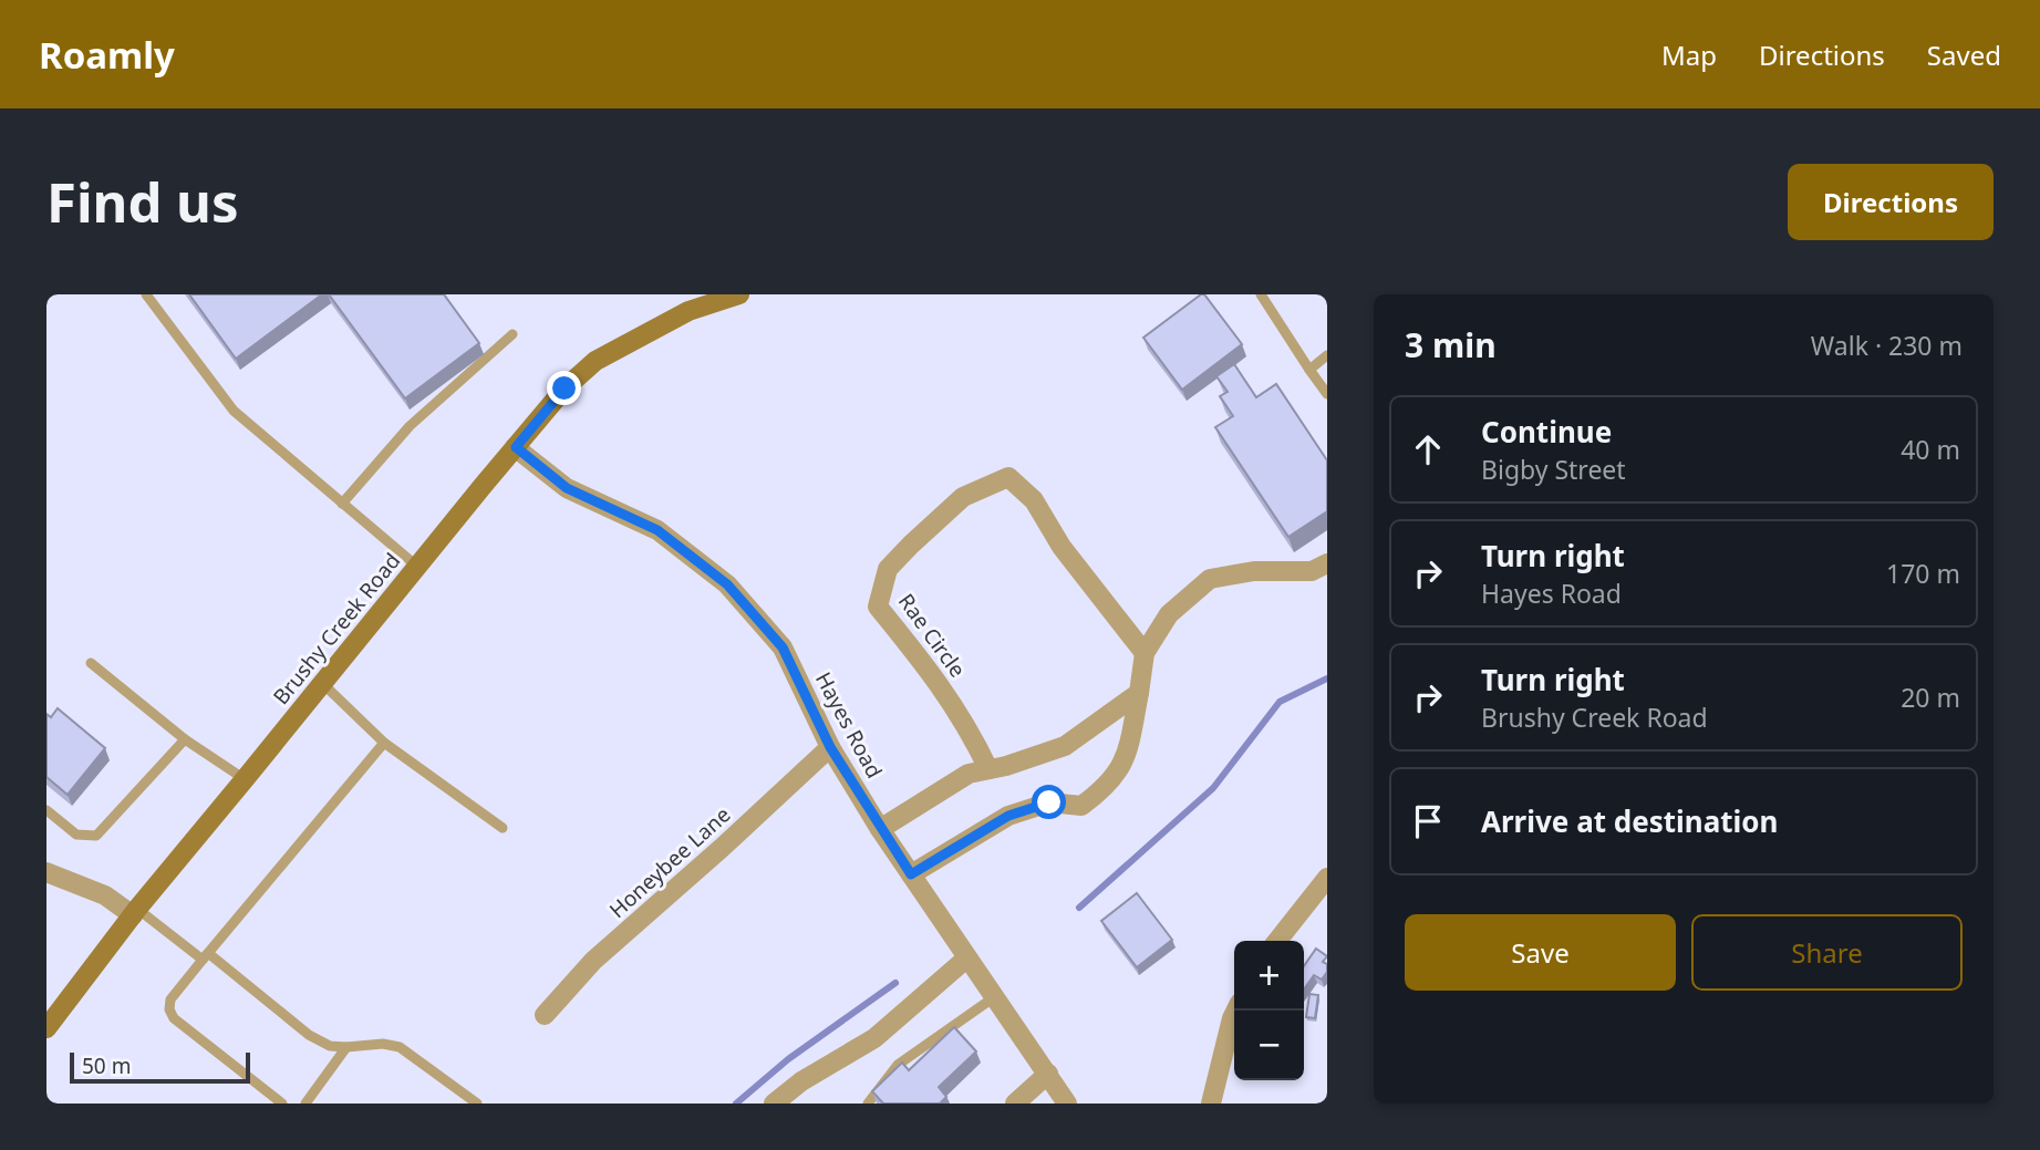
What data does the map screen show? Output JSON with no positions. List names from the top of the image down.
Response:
{
  "streets": {
    "street": [
      "Brushy Creek Road",
      "Rae Circle",
      "Hayes Road",
      "Honeybee Lane"
    ]
  },
  "crossings": [
    ["Brushy Creek Road", "Hayes Road"],
    ["Hayes Road", "Honeybee Lane"]
  ],
  "scale_bar": "50 m",
  "page": {
    "header": "Roamly",
    "nav": ["Map", "Directions", "Saved"],
    "buttons": [
      "Directions",
      ["Save", "Share"]
    ],
    "title": "Find us",
    "heading": ["3 min", "Walk · 230 m"],
    "list": [
      ["Continue", "Bigby Street", "40 m"],
      ["Turn right", "Hayes Road", "170 m"],
      ["Turn right", "Brushy Creek Road", "20 m"],
      "Arrive at destination"
    ],
    "map_buttons": ["+", "−"],
    "scale": "50 m"
  }
}
